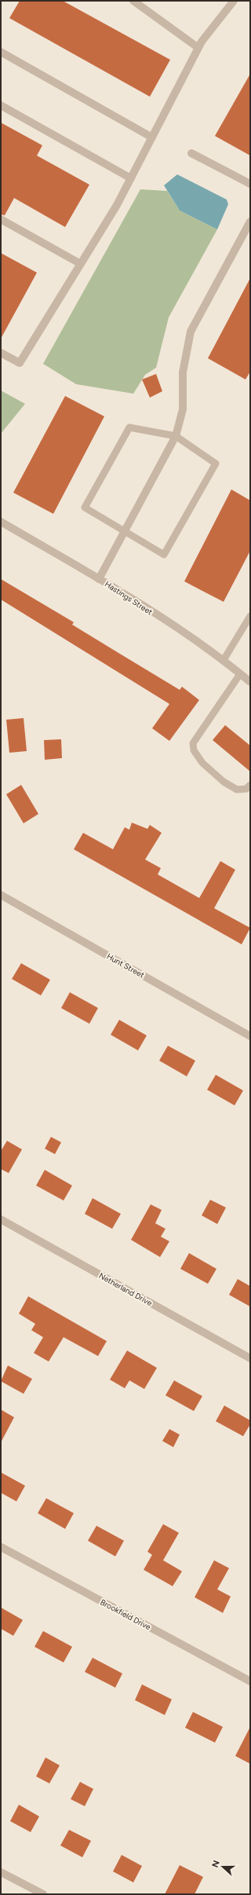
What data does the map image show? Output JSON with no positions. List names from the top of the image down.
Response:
{
  "streets": {
    "street": [
      "Hastings Street",
      "Hunt Street",
      "Netherland Drive",
      "Brookfield Drive"
    ]
  },
  "north": "left"
}
